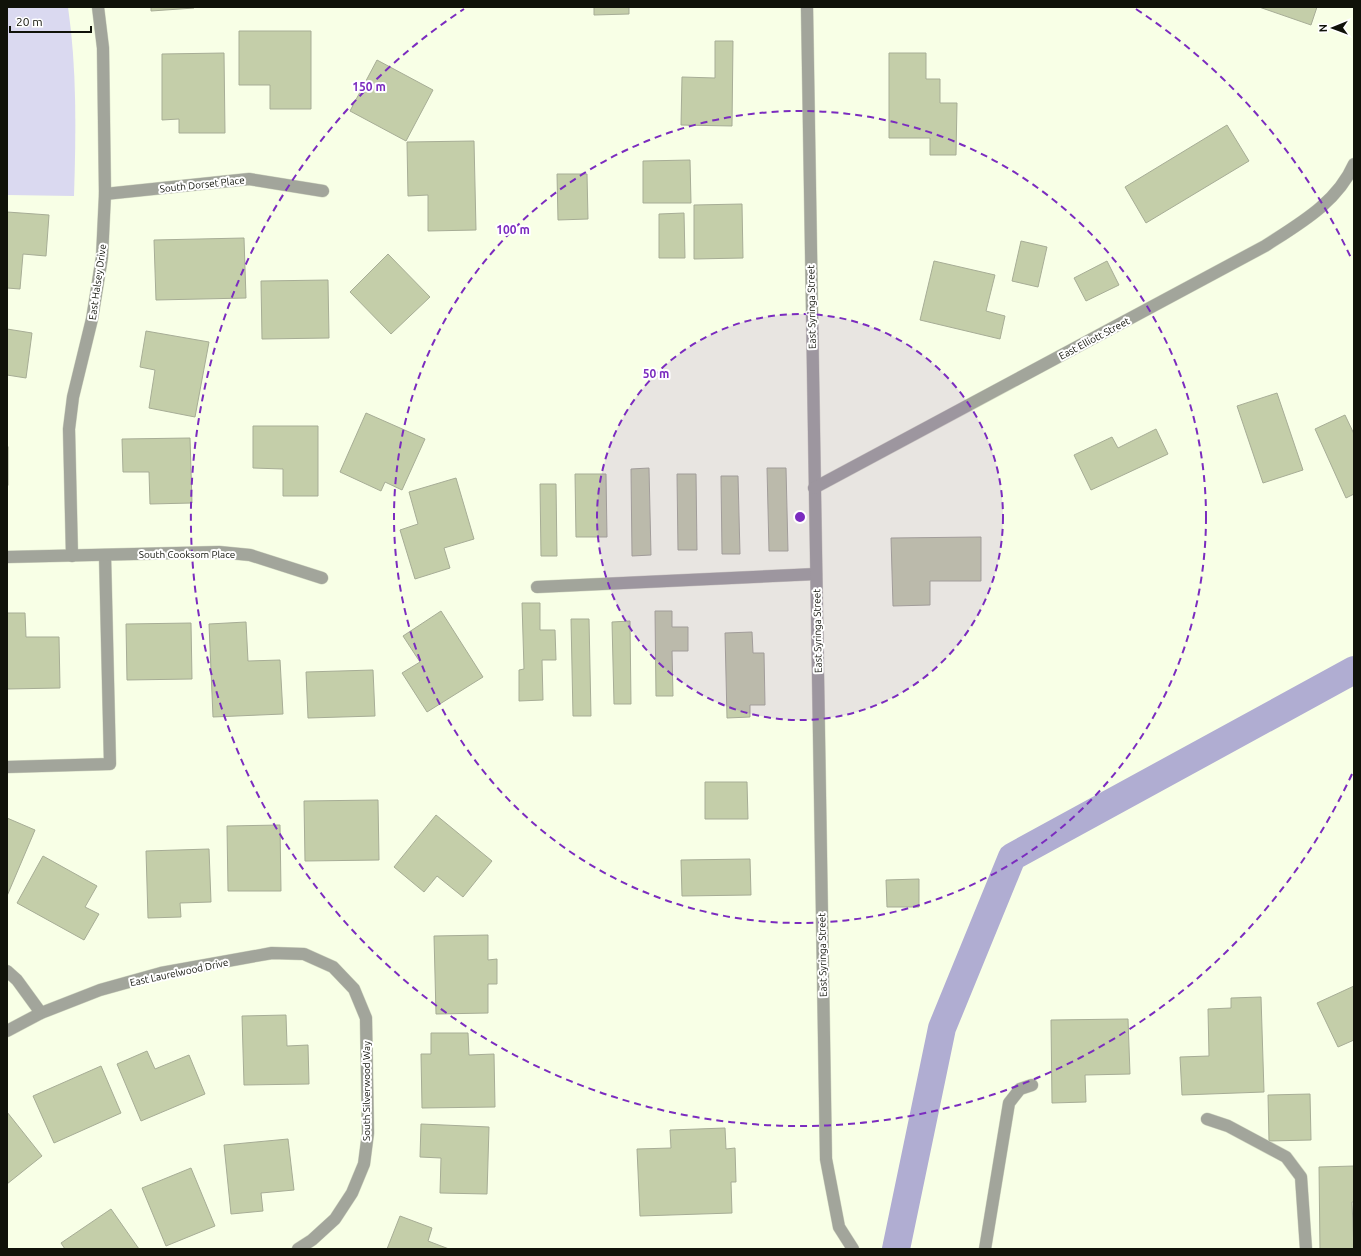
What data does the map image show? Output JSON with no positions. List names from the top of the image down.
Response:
{
  "streets": {
    "street": [
      "South Dorset Place",
      "East Halsey Drive",
      "East Syringa Street",
      "East Elliott Street",
      "South Cooksom Place",
      "East Laurelwood Drive",
      "South Silverwood Way"
    ]
  },
  "crossings": [
    ["South Dorset Place", "East Halsey Drive"],
    ["East Halsey Drive", "South Cooksom Place"],
    ["East Syringa Street", "East Elliott Street"],
    ["East Laurelwood Drive", "South Silverwood Way"]
  ],
  "scale_bar": "20 m",
  "north": "left",
  "rings": ["150 m", "100 m", "50 m"]
}
